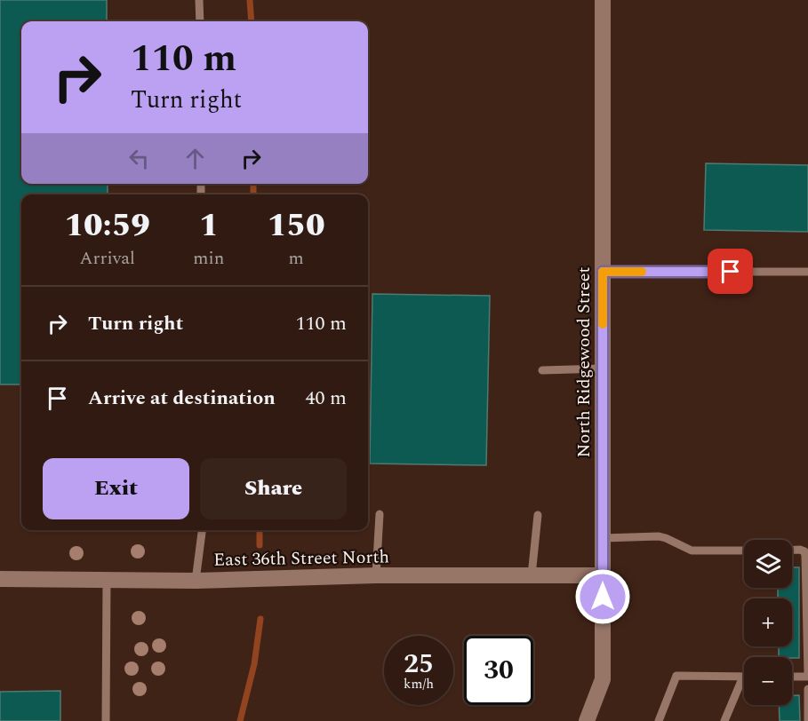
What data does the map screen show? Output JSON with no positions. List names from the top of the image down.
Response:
{
  "streets": {
    "street": ["North Ridgewood Street", "East 36th Street North"]
  },
  "crossings": [
    ["North Ridgewood Street", "East 36th Street North"]
  ],
  "page": {
    "turn": ["110 m", "Turn right"],
    "eta": [
      "10:59",
      "Arrival",
      "1",
      "min",
      "150",
      "m"
    ],
    "list": [
      {
        "name": "Turn right",
        "value": "110 m"
      },
      {
        "name": "Arrive at destination",
        "value": "40 m"
      }
    ],
    "buttons": ["Exit", "Share"],
    "map_buttons": ["+", "−"],
    "speed": "25 km/h",
    "limit": "30"
  }
}
